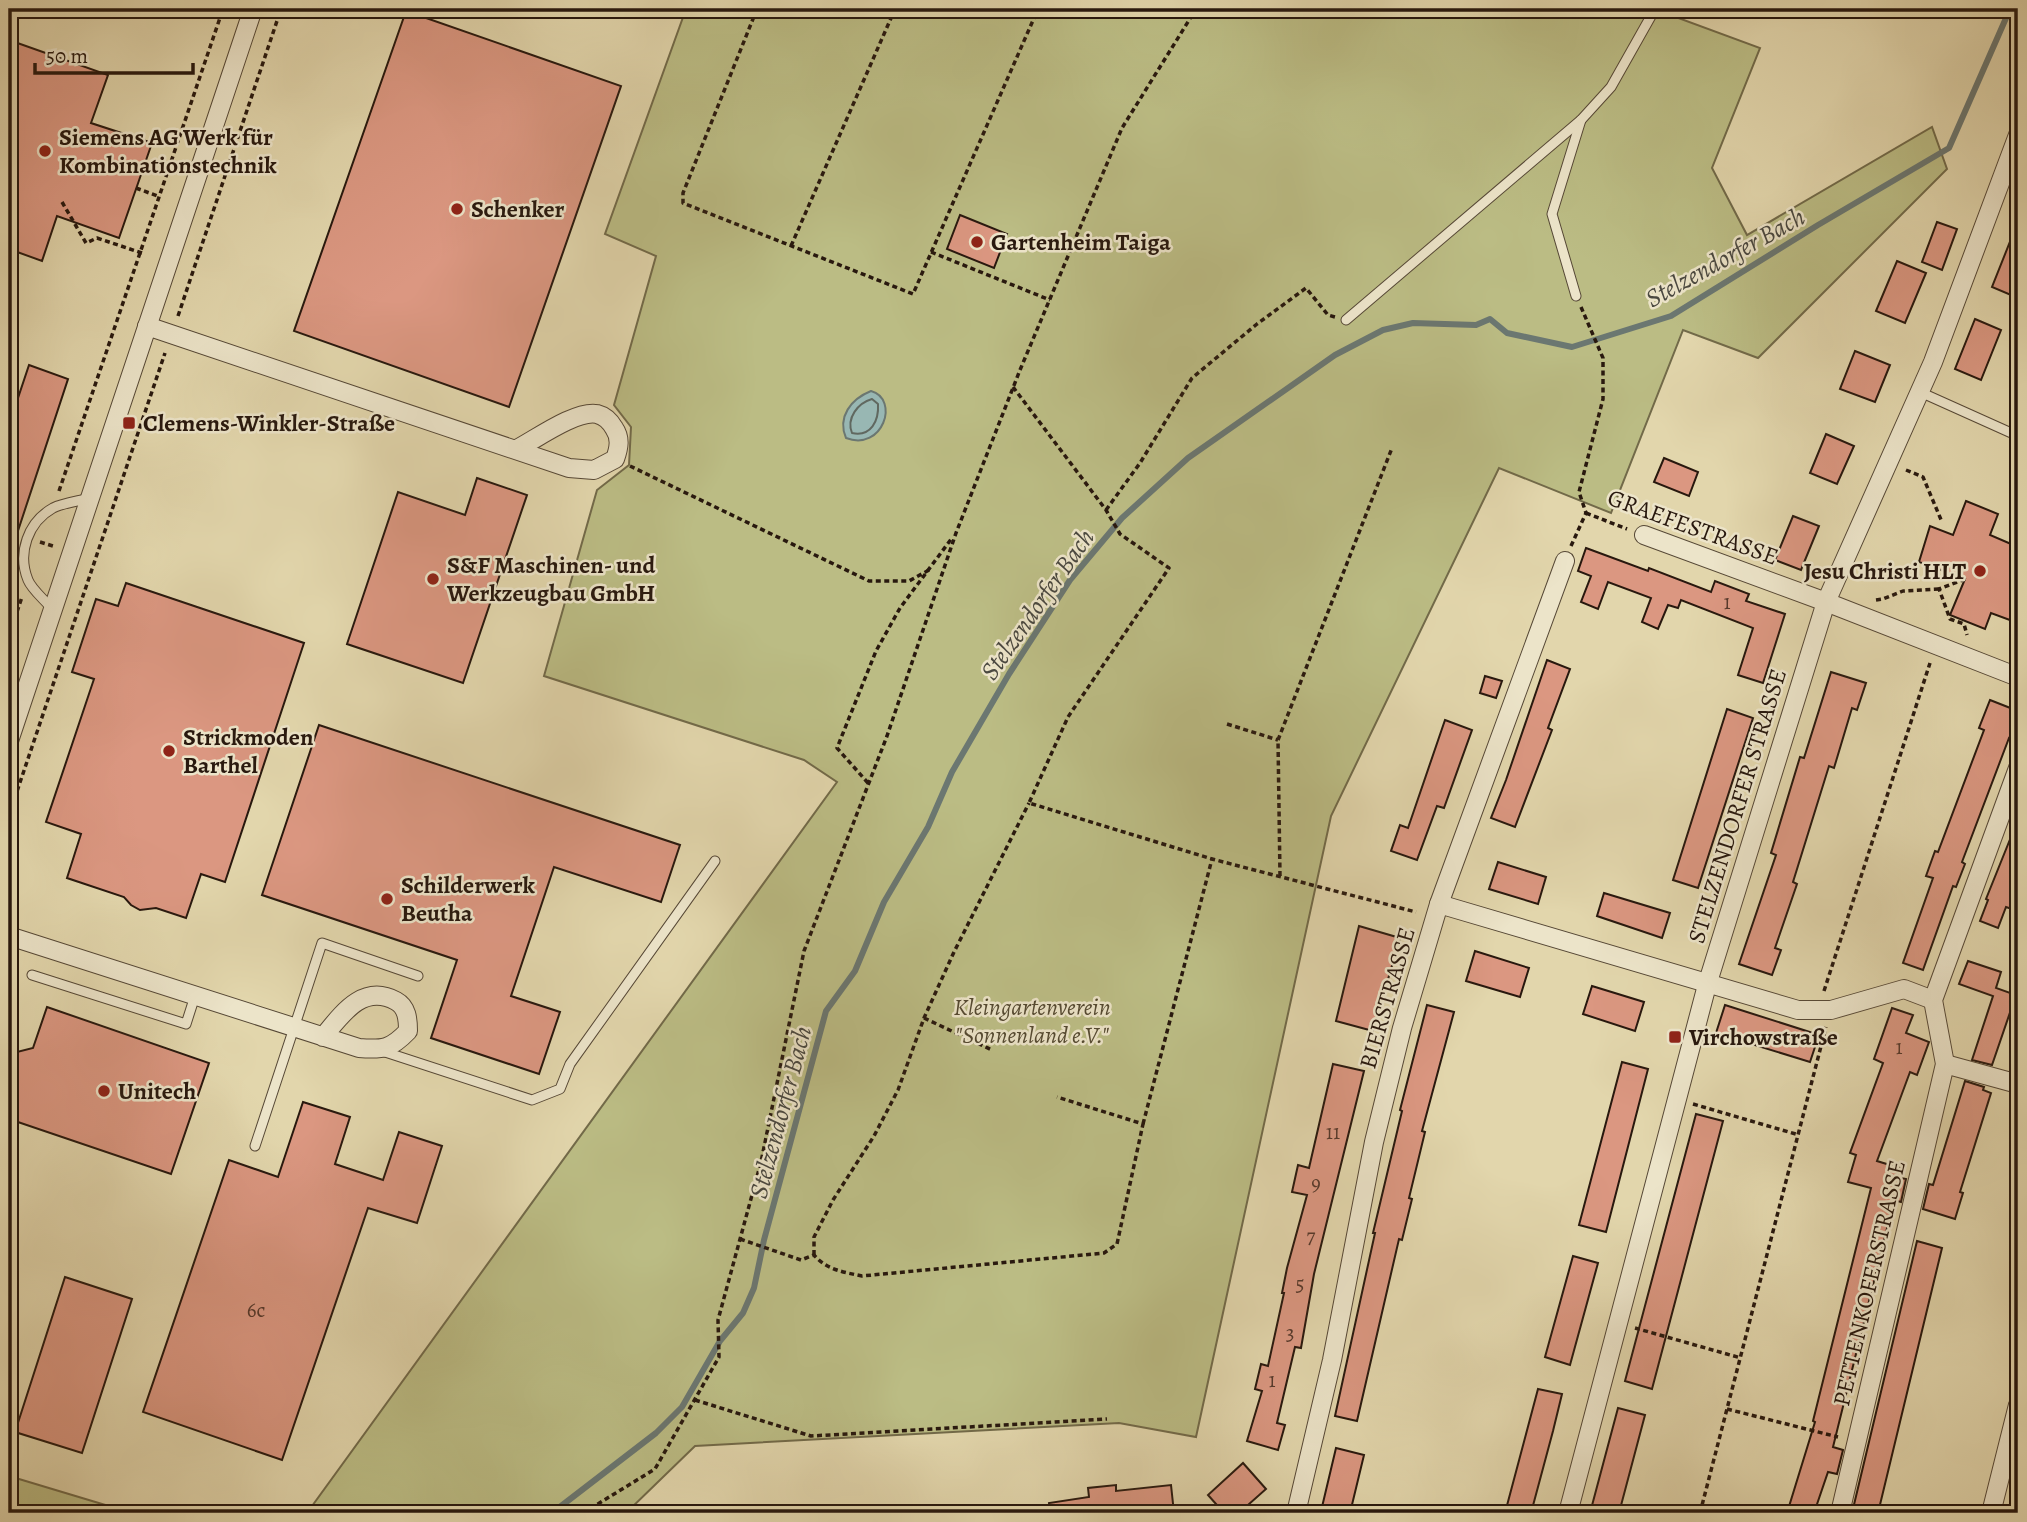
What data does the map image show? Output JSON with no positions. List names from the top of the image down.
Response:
{
  "streets": {
    "street": [
      "GRAEFESTRASSE",
      "STELZENDORFER STRASSE",
      "BIERSTRASSE",
      "PETTENKOFERSTRASSE"
    ]
  },
  "crossings": [
    ["GRAEFESTRASSE", "STELZENDORFER STRASSE"]
  ],
  "water": ["Stelzendorfer Bach"],
  "parks": ["Kleingartenverein \"Sonnenland e.V.\""],
  "places": {
    "other": [
      "Siemens AG Werk für Kombinationstechnik",
      "Schenker",
      "Gartenheim Taiga",
      "Jesu Christi HLT",
      "S&F Maschinen- und Werkzeugbau GmbH",
      "Strickmoden Barthel",
      "Schilderwerk Beutha",
      "Unitech"
    ],
    "transit": ["Clemens-Winkler-Straße", "Virchowstraße"]
  },
  "house_numbers": [
    "1",
    "1",
    "11",
    "9",
    "7",
    "5",
    "6c",
    "3",
    "1"
  ],
  "scale_bar": "50 m"
}
